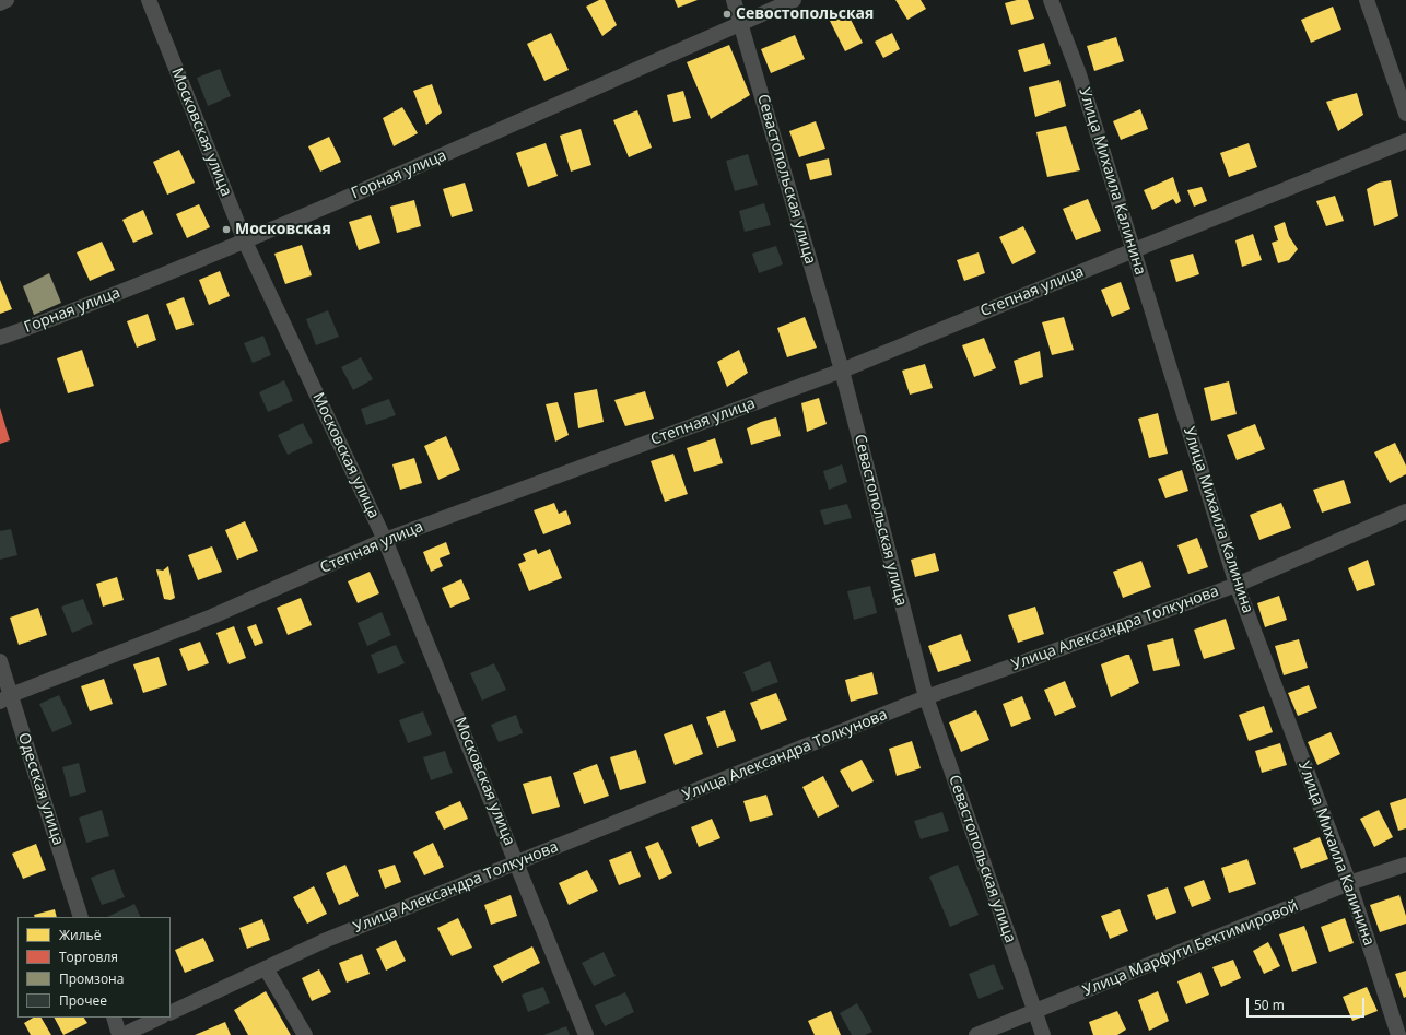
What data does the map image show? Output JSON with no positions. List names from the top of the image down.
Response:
{
  "streets": {
    "street": [
      "Московская улица",
      "Горная улица",
      "Севастопольская улица",
      "Улица Михаила Калинина",
      "Степная улица",
      "Улица Александра Толкунова",
      "Одесская улица",
      "Улица Марфуги Бектимировой"
    ]
  },
  "crossings": [
    ["Московская улица", "Горная улица"],
    ["Московская улица", "Степная улица"],
    ["Московская улица", "Улица Александра Толкунова"],
    ["Горная улица", "Севастопольская улица"],
    ["Севастопольская улица", "Степная улица"],
    ["Севастопольская улица", "Улица Александра Толкунова"],
    ["Севастопольская улица", "Улица Марфуги Бектимировой"],
    ["Улица Михаила Калинина", "Степная улица"],
    ["Улица Михаила Калинина", "Улица Александра Толкунова"],
    ["Улица Михаила Калинина", "Улица Марфуги Бектимировой"],
    ["Степная улица", "Одесская улица"]
  ],
  "places": ["Севостопольская", "Московская"],
  "legend": [
    "Жильё",
    "Торговля",
    "Промзона",
    "Прочее"
  ],
  "scale_bar": "50 m"
}
